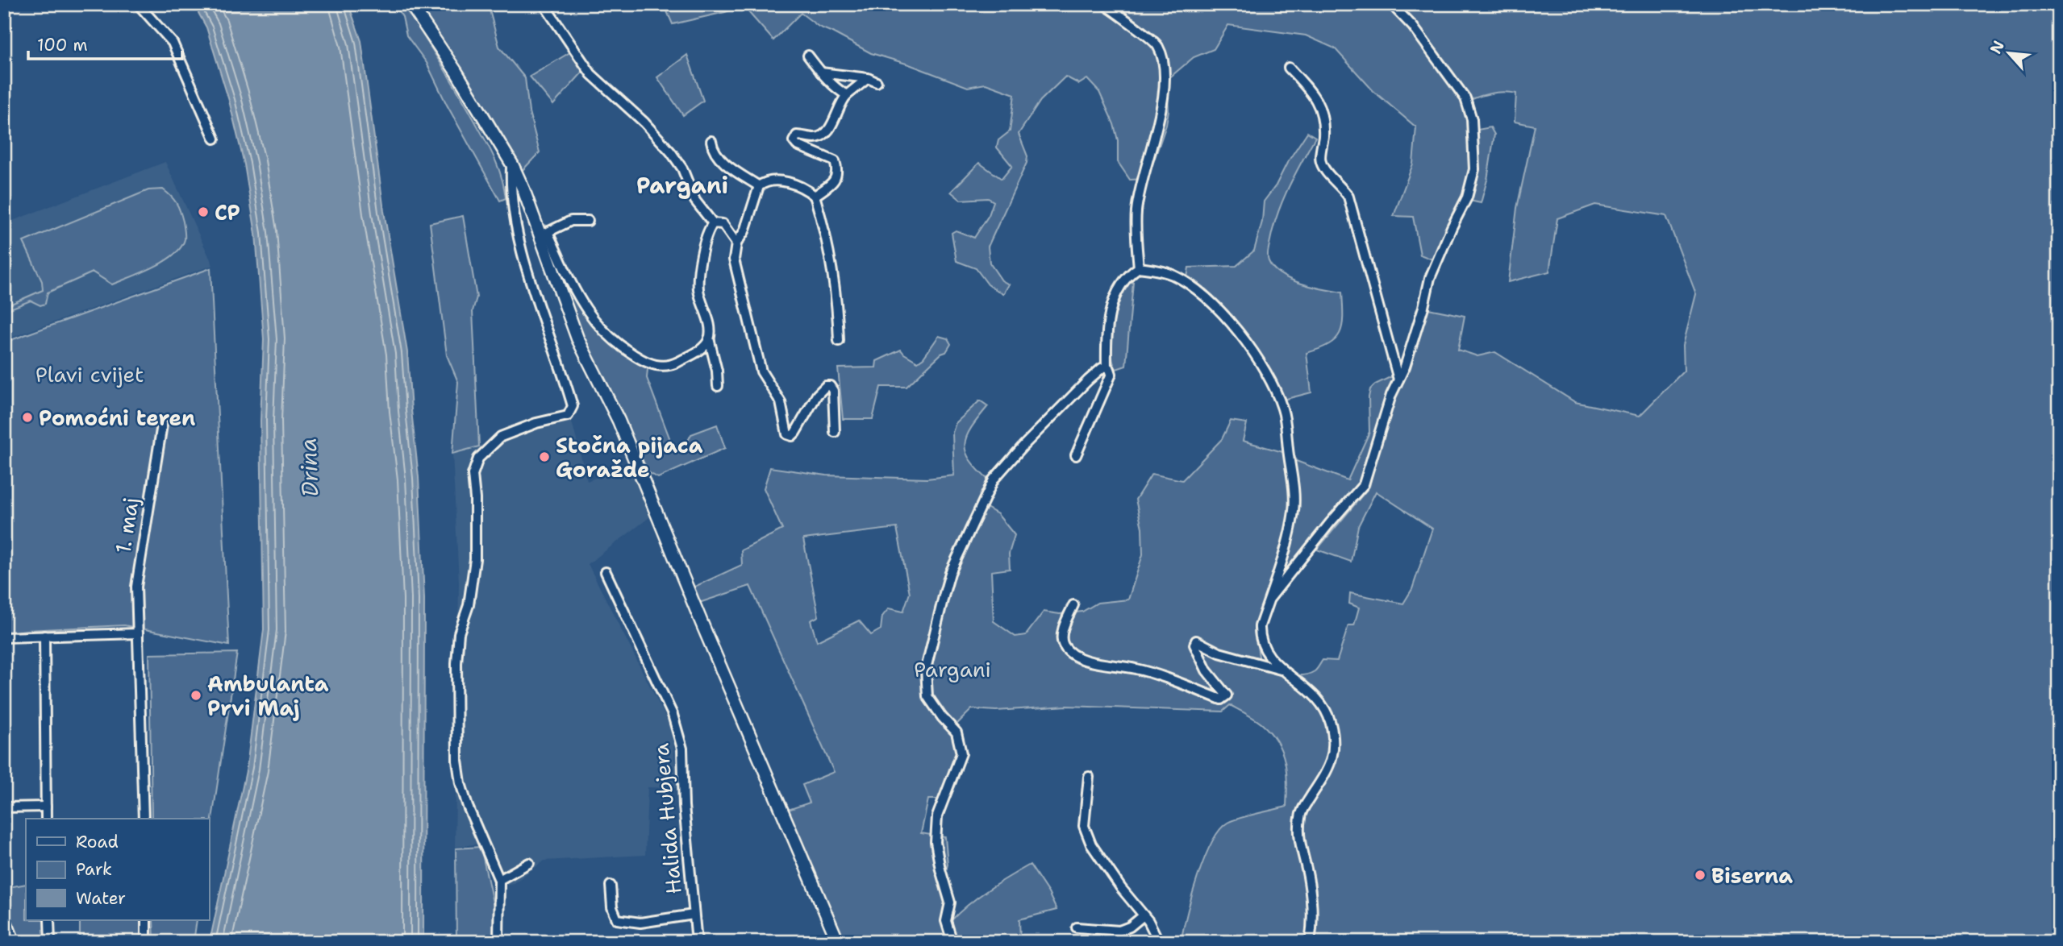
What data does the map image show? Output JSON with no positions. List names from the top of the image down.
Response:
{
  "streets": {
    "street": ["1. maj", "Halida Hubjera"]
  },
  "districts": ["Pargani"],
  "water": ["Drina"],
  "parks": ["Plavi cvijet", "Pargani"],
  "places": [
    "CP",
    "Pomoćni teren",
    "Stočna pijaca Goražde",
    "Ambulanta Prvi Maj",
    "Biserna"
  ],
  "legend": ["Road", "Park", "Water"],
  "scale_bar": "100 m",
  "north": "top left"
}
